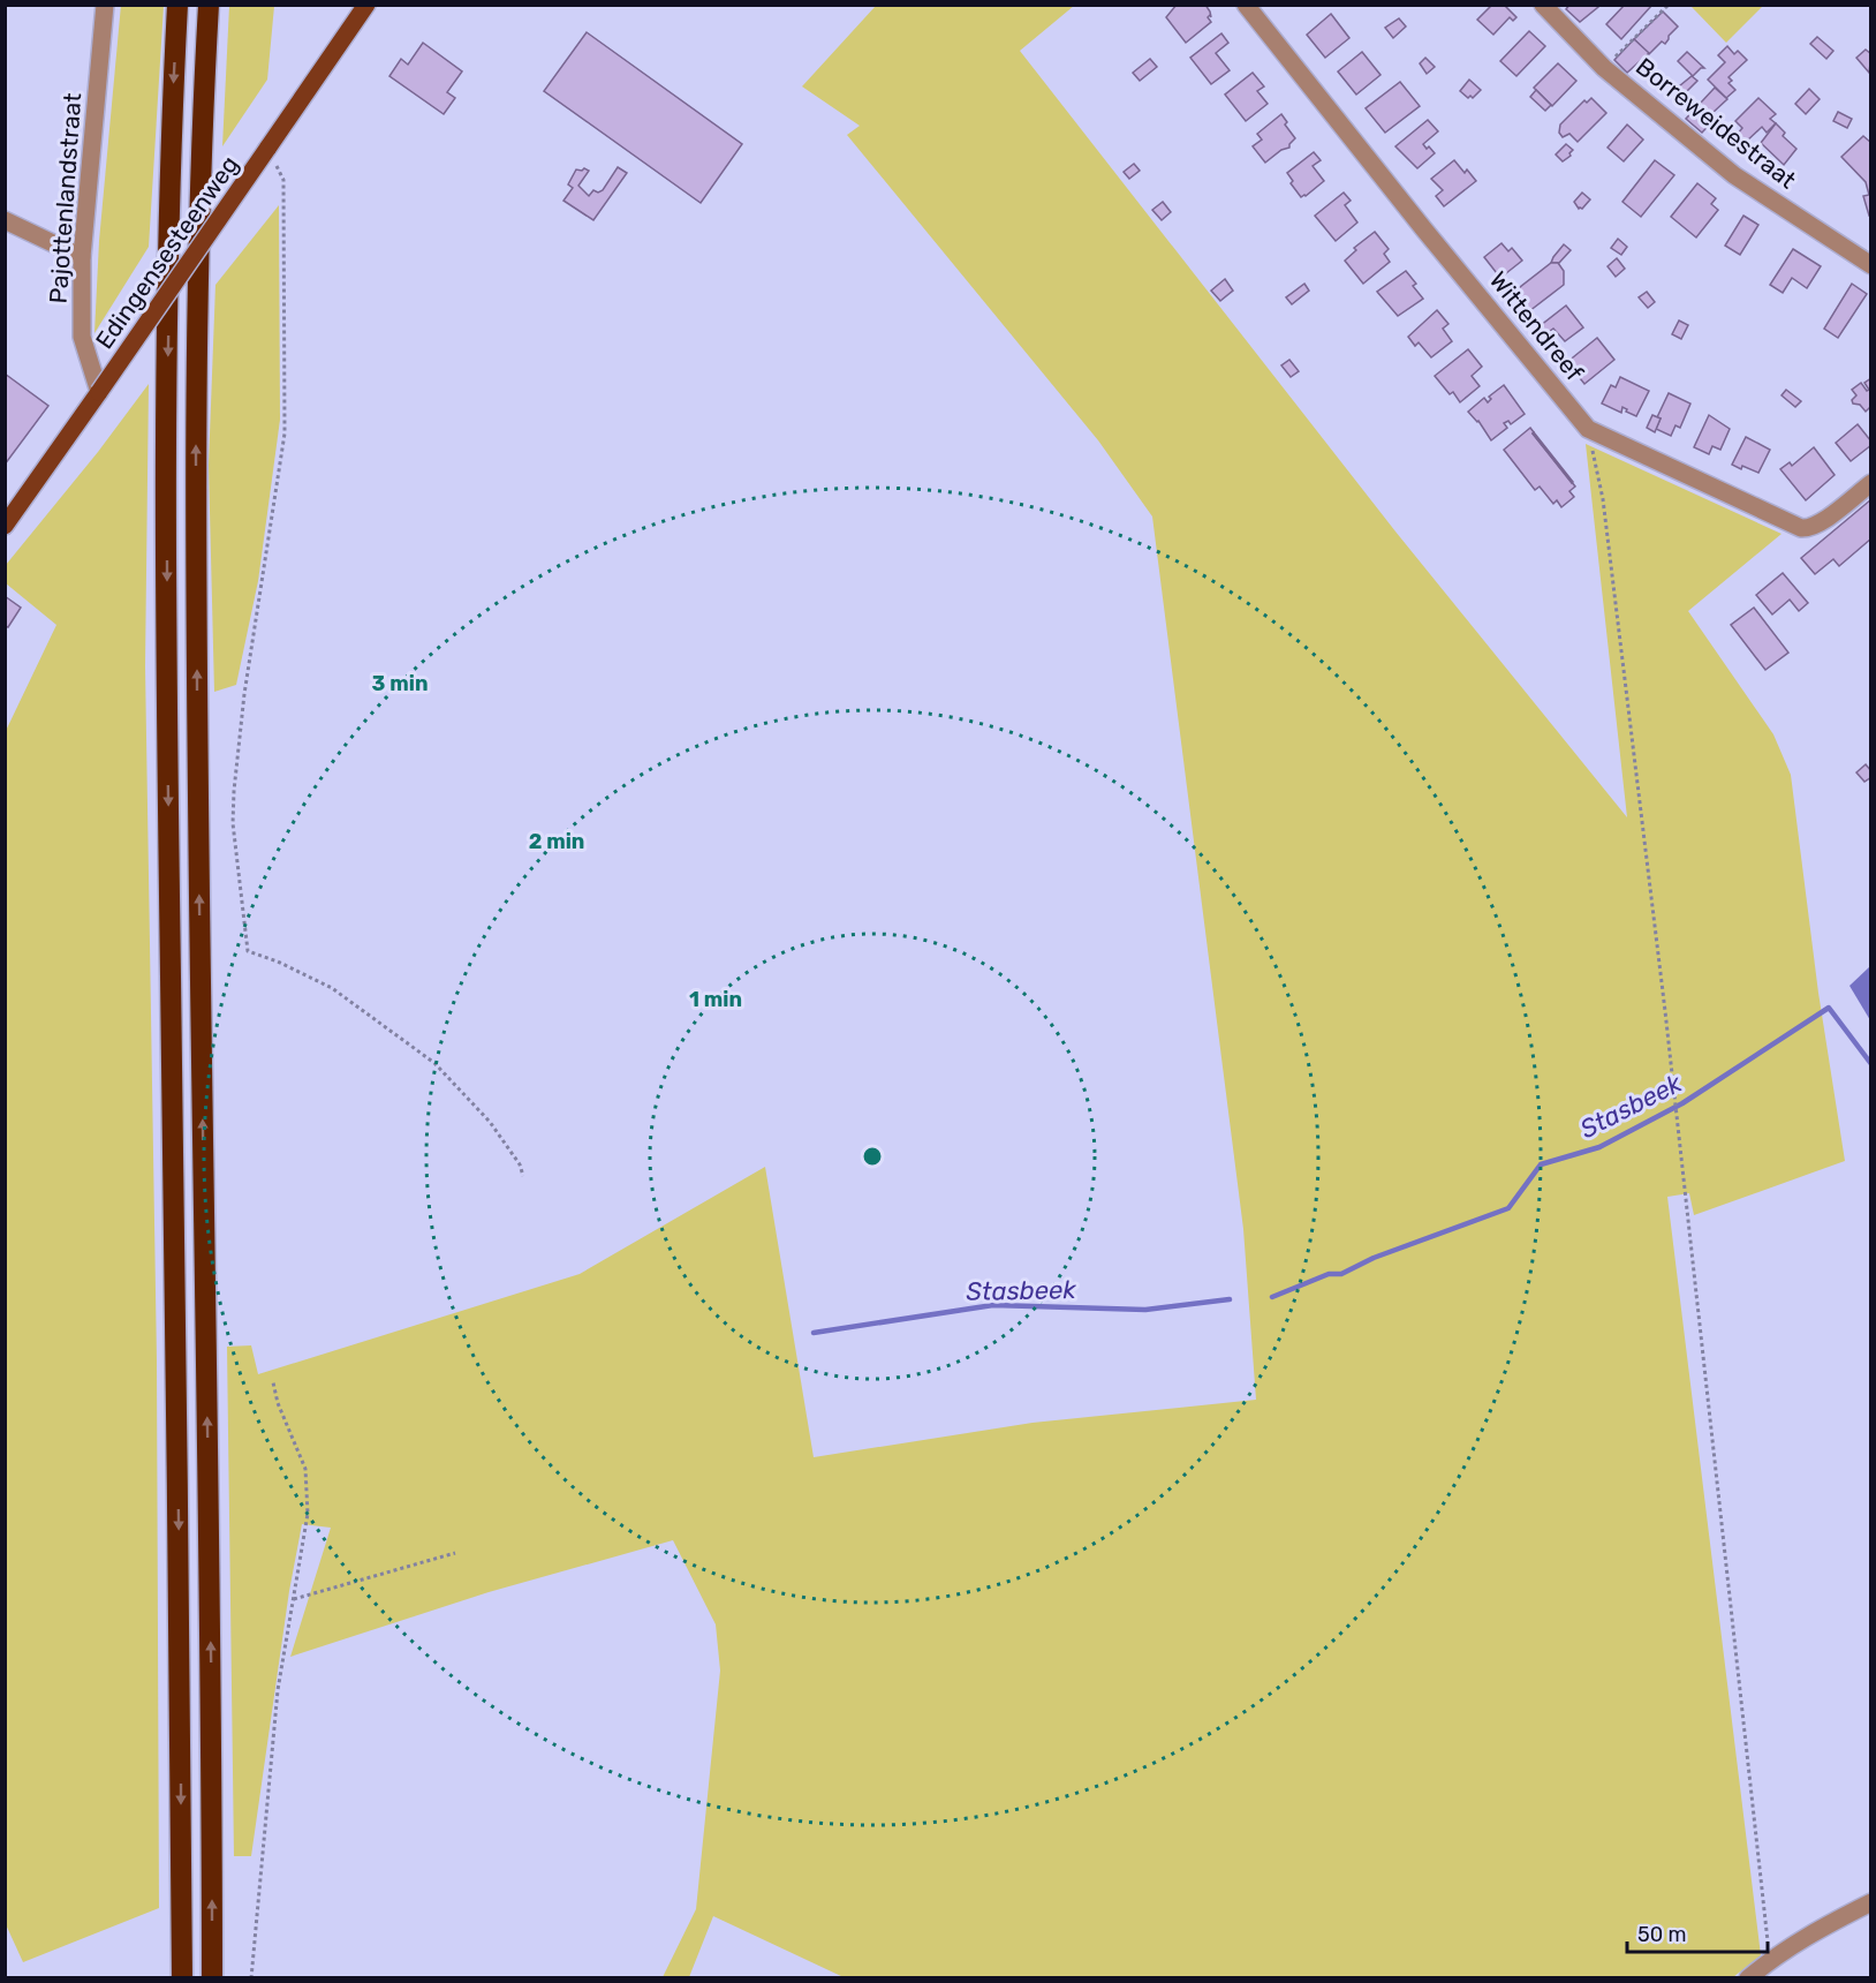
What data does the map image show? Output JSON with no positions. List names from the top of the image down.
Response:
{
  "streets": {
    "main road": ["Edingensesteenweg"],
    "street": ["Borreweidestraat", "Pajottenlandstraat", "Wittendreef"]
  },
  "crossings": [
    ["Pajottenlandstraat", "Edingensesteenweg"]
  ],
  "water": ["Stasbeek"],
  "scale_bar": "50 m",
  "rings": ["3 min", "2 min", "1 min"]
}
